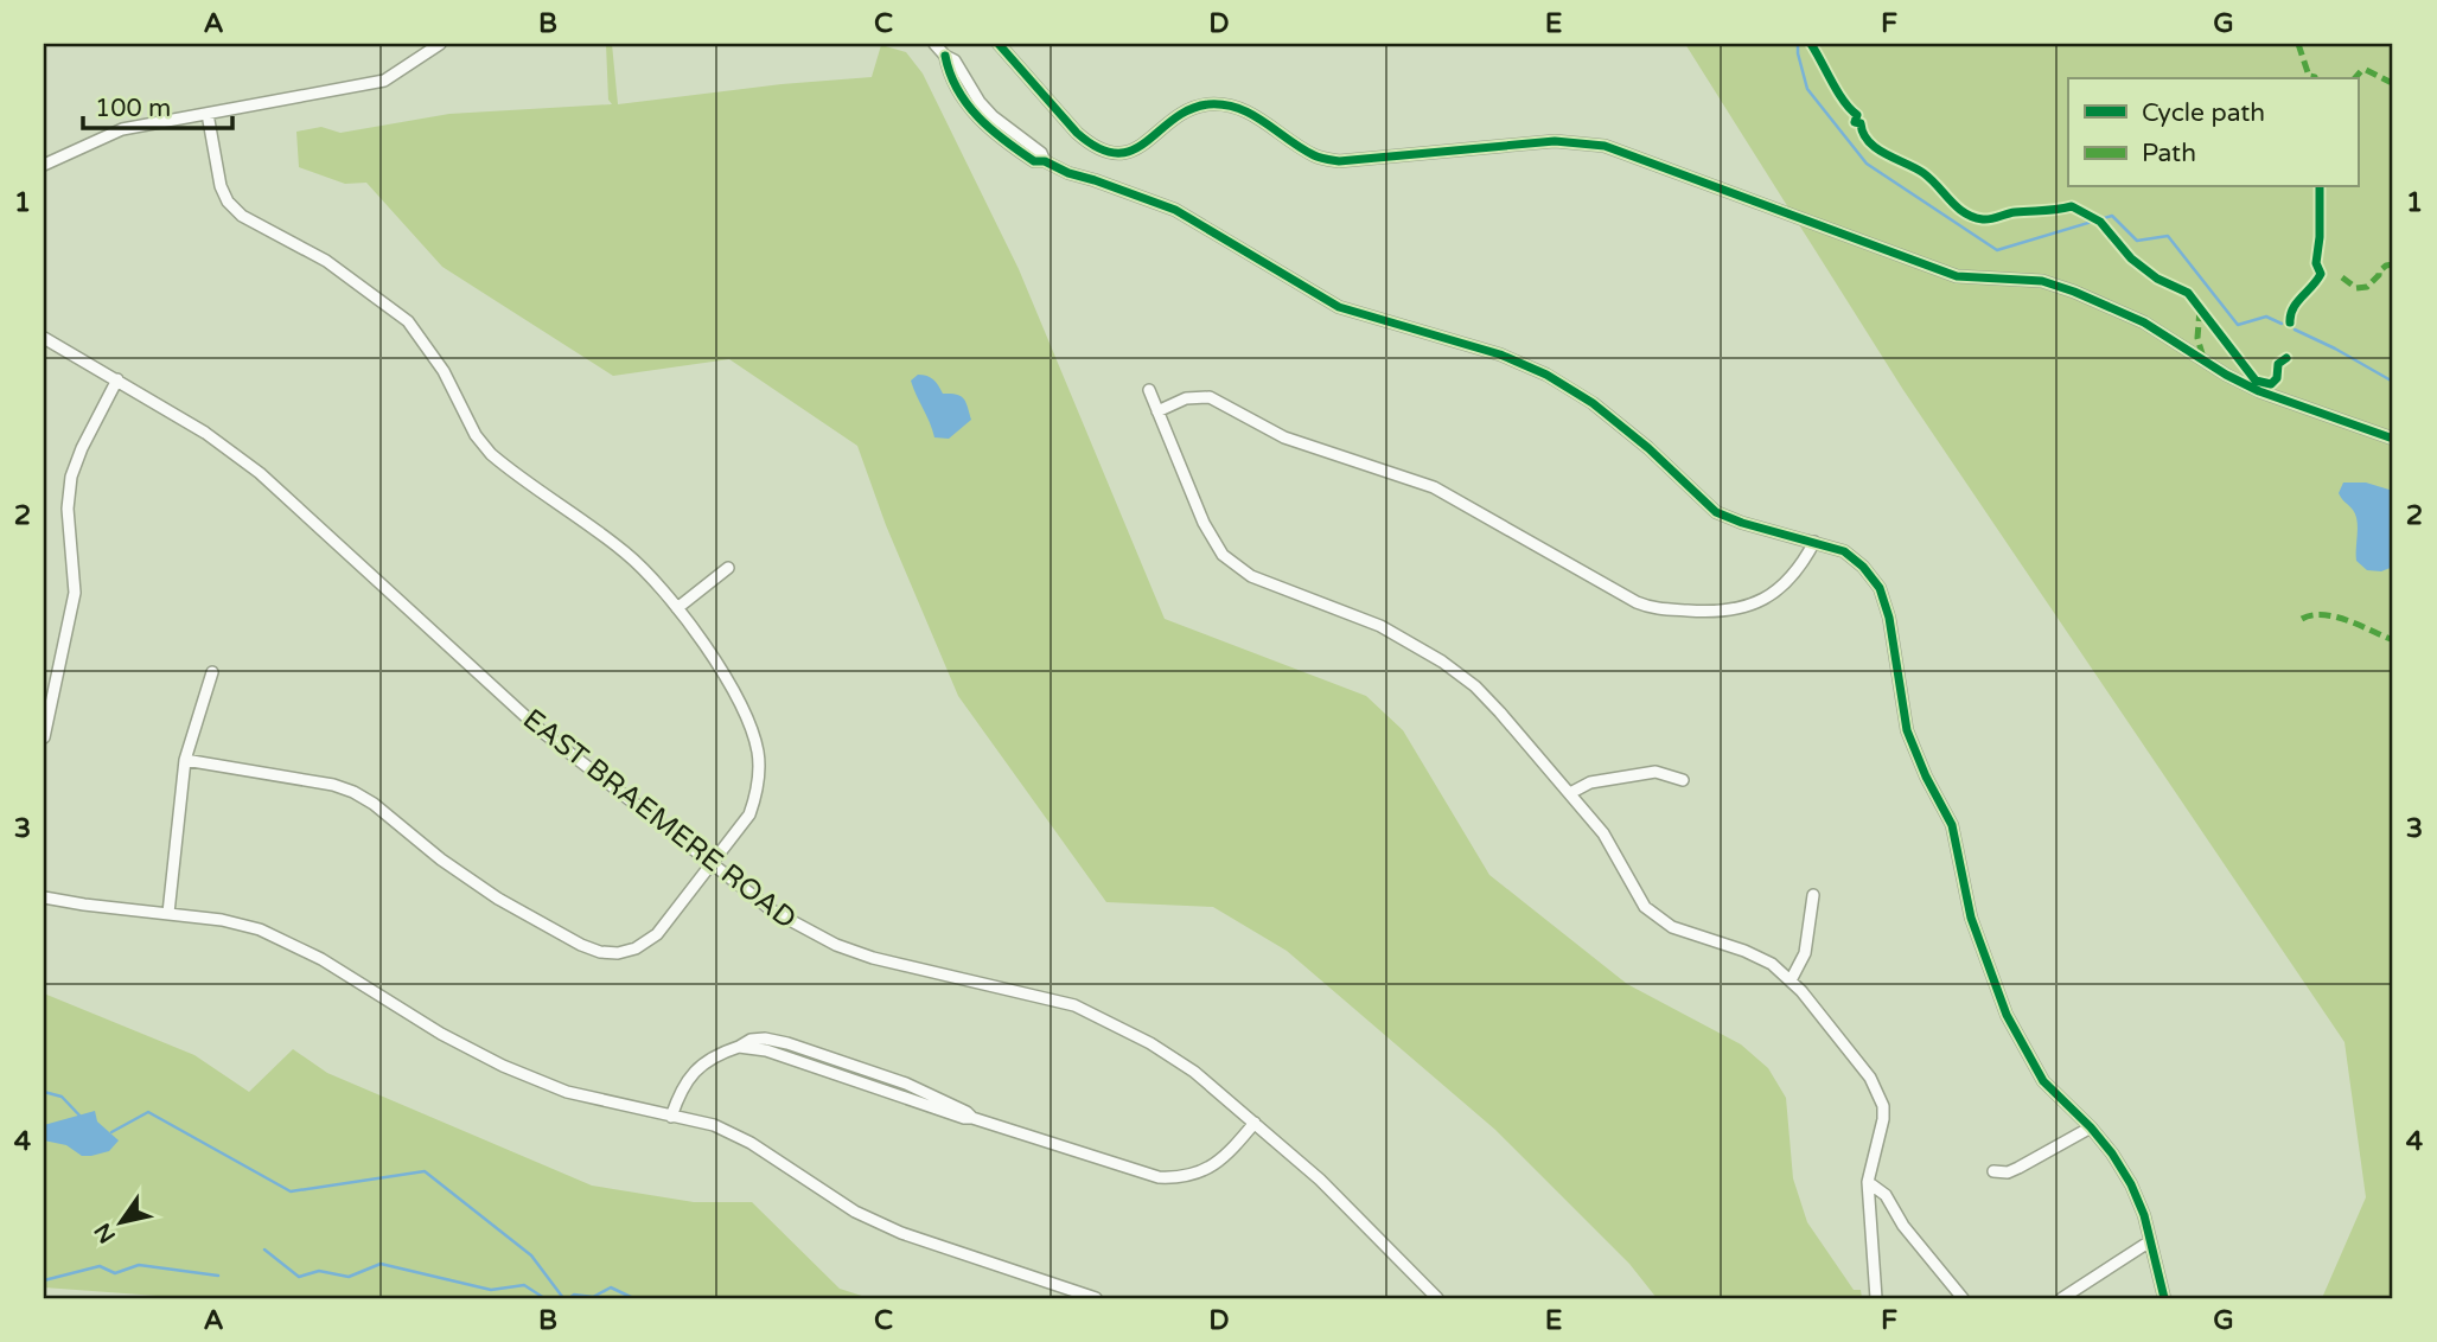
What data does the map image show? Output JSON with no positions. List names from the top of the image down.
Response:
{
  "streets": {
    "street": ["EAST BRAEMERE ROAD"]
  },
  "legend": ["Cycle path", "Path"],
  "scale_bar": "100 m",
  "north": "bottom left",
  "grid": {
    "columns": [
      "A",
      "B",
      "C",
      "D",
      "E",
      "F",
      "G"
    ],
    "rows": [
      "1",
      "2",
      "3",
      "4"
    ]
  }
}
